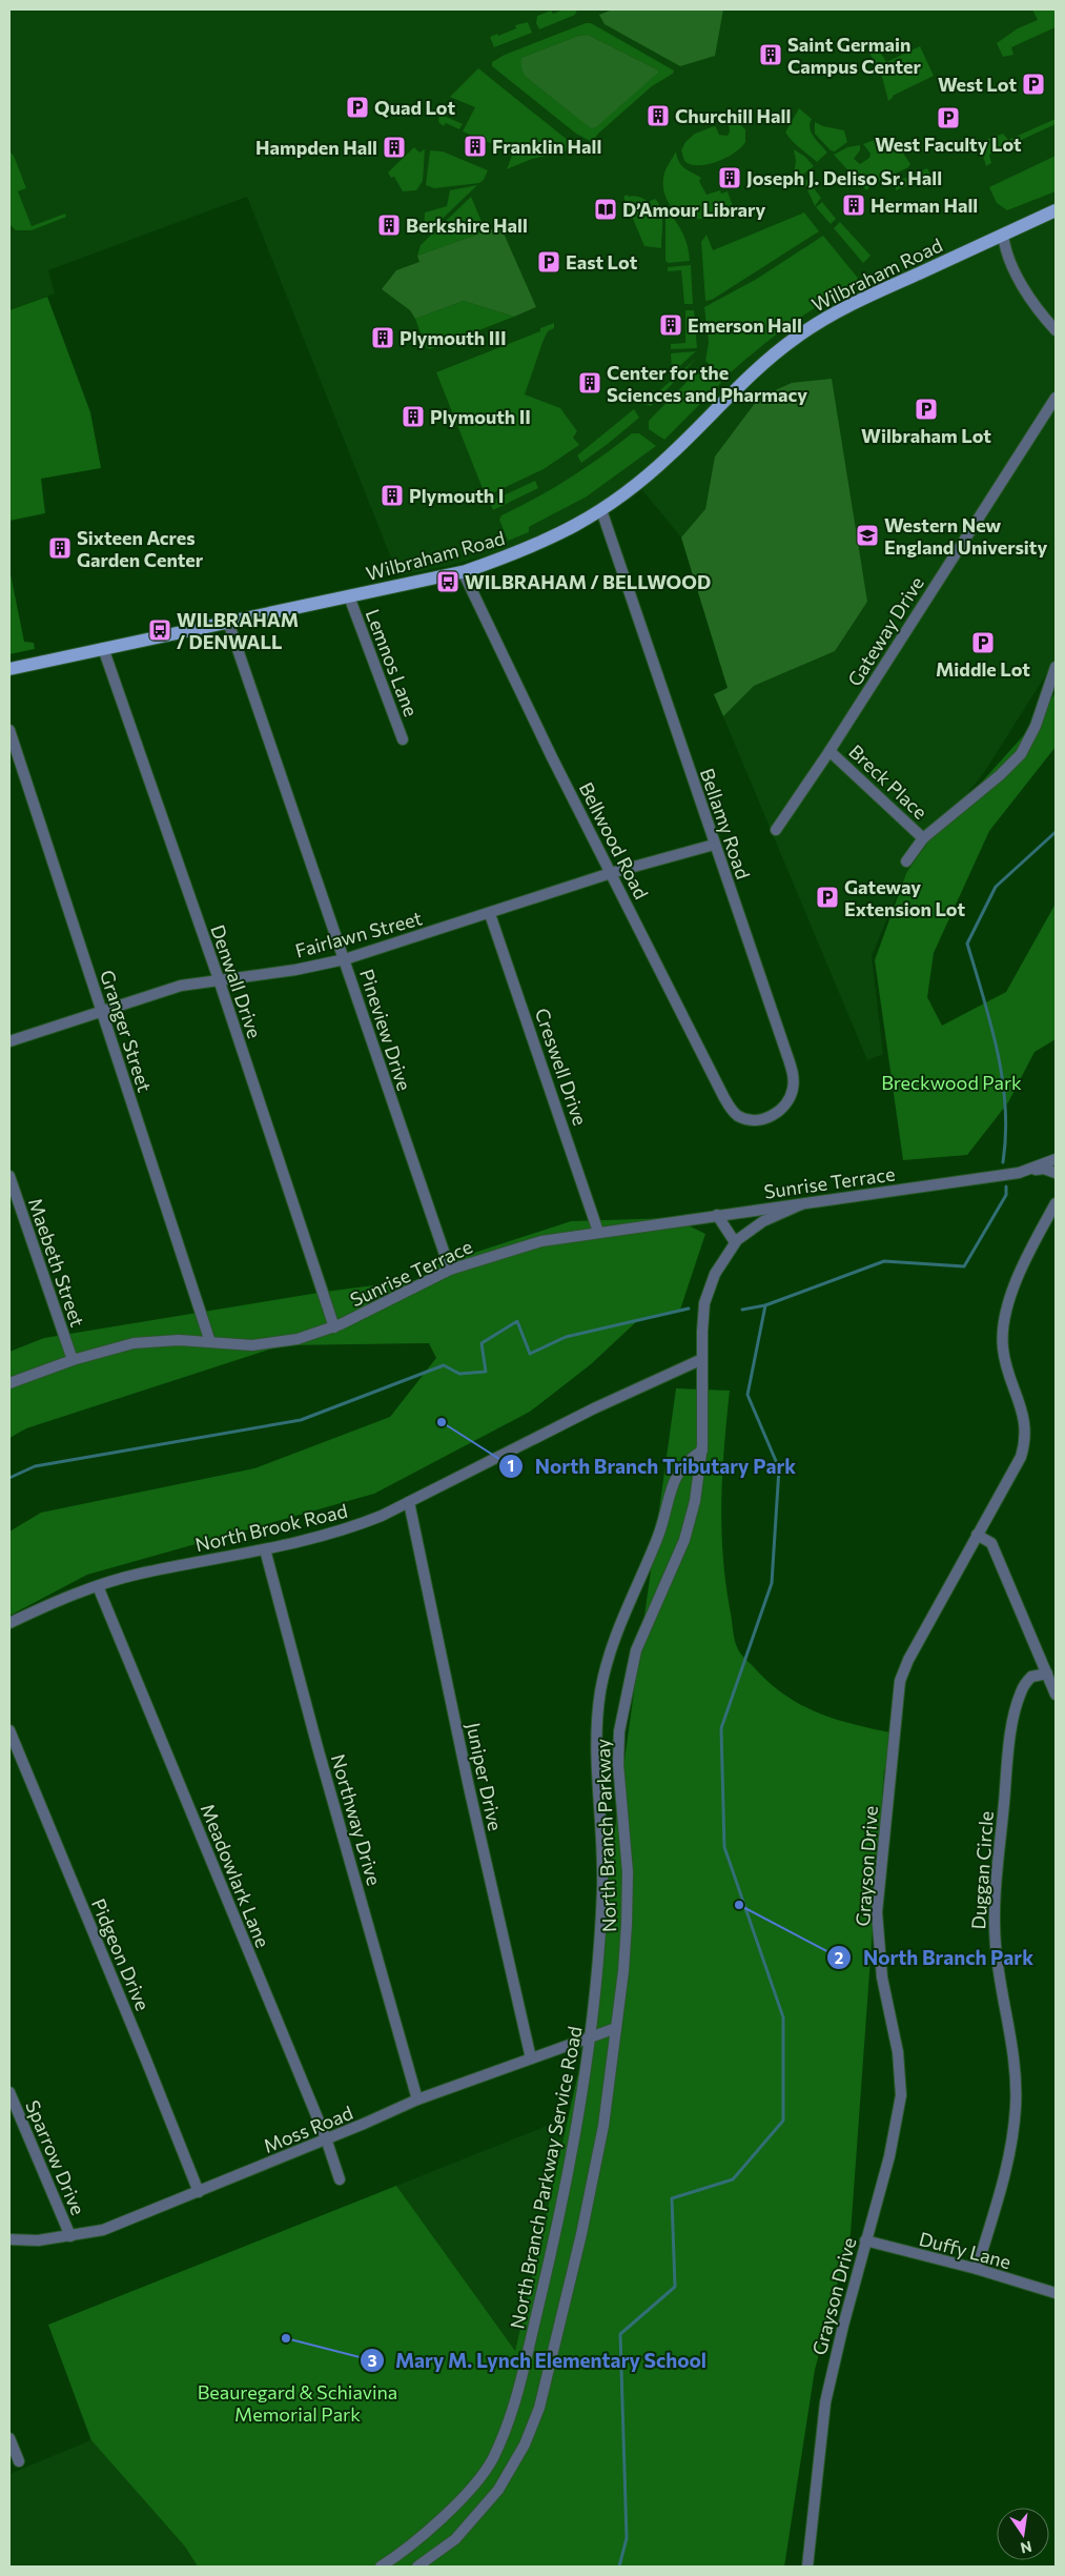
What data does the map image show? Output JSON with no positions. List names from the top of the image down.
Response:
{
  "streets": {
    "main road": ["Wilbraham Road"],
    "street": [
      "Gateway Drive",
      "Lemnos Lane",
      "Breck Place",
      "Bellamy Road",
      "Bellwood Road",
      "Fairlawn Street",
      "Denwall Drive",
      "Pineview Drive",
      "Granger Street",
      "Creswell Drive",
      "Sunrise Terrace",
      "Maebeth Street",
      "North Brook Road",
      "Juniper Drive",
      "Northway Drive",
      "North Branch Parkway",
      "Grayson Drive",
      "Duggan Circle",
      "Meadowlark Lane",
      "Pidgeon Drive",
      "Moss Road",
      "Sparrow Drive",
      "North Branch Parkway Service Road",
      "Duffy Lane"
    ]
  },
  "crossings": [
    ["Wilbraham Road", "Lemnos Lane"],
    ["Wilbraham Road", "Bellamy Road"],
    ["Wilbraham Road", "Bellwood Road"],
    ["Wilbraham Road", "Denwall Drive"],
    ["Wilbraham Road", "Pineview Drive"],
    ["Gateway Drive", "Breck Place"],
    ["Bellamy Road", "Bellwood Road"],
    ["Bellamy Road", "Fairlawn Street"],
    ["Bellwood Road", "Fairlawn Street"],
    ["Fairlawn Street", "Denwall Drive"],
    ["Fairlawn Street", "Pineview Drive"],
    ["Fairlawn Street", "Granger Street"],
    ["Fairlawn Street", "Creswell Drive"],
    ["Denwall Drive", "Sunrise Terrace"],
    ["Pineview Drive", "Sunrise Terrace"],
    ["Granger Street", "Sunrise Terrace"],
    ["Creswell Drive", "Sunrise Terrace"],
    ["Sunrise Terrace", "Maebeth Street"],
    ["Sunrise Terrace", "North Branch Parkway"],
    ["North Brook Road", "Juniper Drive"],
    ["North Brook Road", "Northway Drive"],
    ["North Brook Road", "North Branch Parkway"],
    ["North Brook Road", "Meadowlark Lane"],
    ["Juniper Drive", "Moss Road"],
    ["Northway Drive", "Moss Road"],
    ["North Branch Parkway", "Moss Road"],
    ["North Branch Parkway", "North Branch Parkway Service Road"],
    ["Grayson Drive", "Duffy Lane"],
    ["Duggan Circle", "Duffy Lane"],
    ["Meadowlark Lane", "Moss Road"],
    ["Pidgeon Drive", "Moss Road"],
    ["Moss Road", "Sparrow Drive"],
    ["Moss Road", "North Branch Parkway Service Road"]
  ],
  "parks": ["Breckwood Park", "Beauregard & Schiavina Memorial Park"],
  "places": {
    "building": [
      "Saint Germain Campus Center",
      "Churchill Hall",
      "Franklin Hall",
      "Hampden Hall",
      "Joseph J. Deliso Sr. Hall",
      "Herman Hall",
      "Berkshire Hall",
      "Emerson Hall",
      "Plymouth III",
      "Center for the Sciences and Pharmacy",
      "Plymouth II",
      "Plymouth I",
      "Sixteen Acres Garden Center"
    ],
    "parking": [
      "West Lot",
      "Quad Lot",
      "West Faculty Lot",
      "East Lot",
      "Wilbraham Lot",
      "Middle Lot",
      "Gateway Extension Lot"
    ],
    "library": ["D’Amour Library"],
    "school or university": ["Western New England University"],
    "bus stop": ["WILBRAHAM / BELLWOOD", "WILBRAHAM / DENWALL"],
    "other": ["North Branch Tributary Park", "North Branch Park", "Mary M. Lynch Elementary School"]
  },
  "north": "bottom"
}
